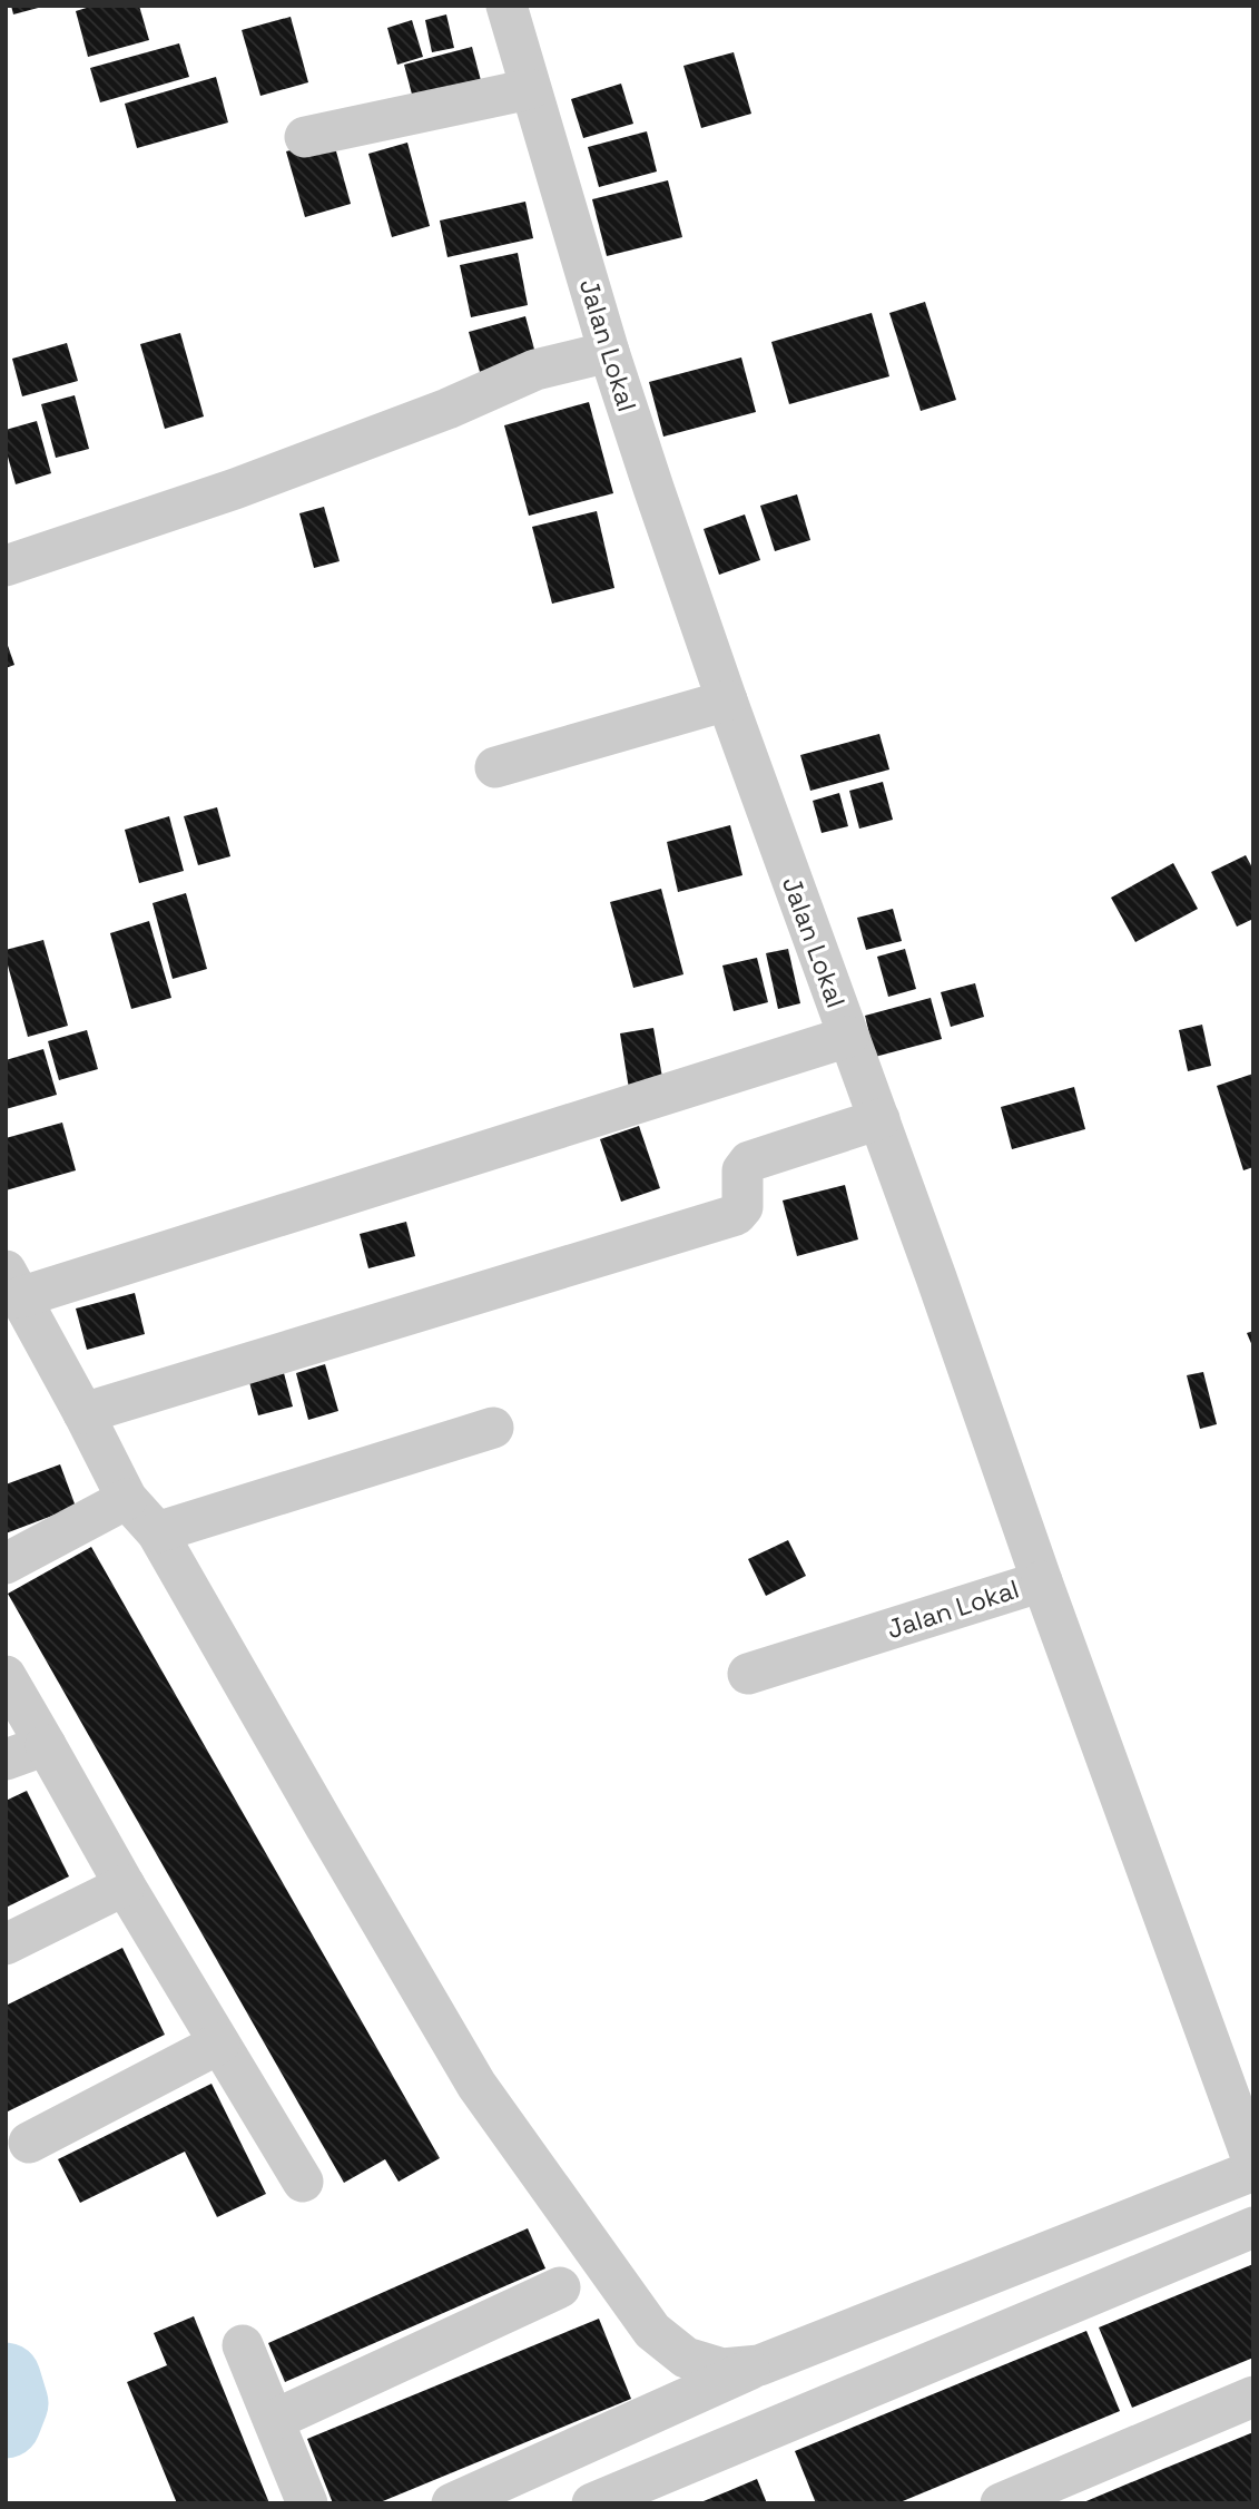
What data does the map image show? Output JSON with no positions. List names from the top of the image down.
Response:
{
  "streets": {
    "street": ["Jalan Lokal"]
  }
}
